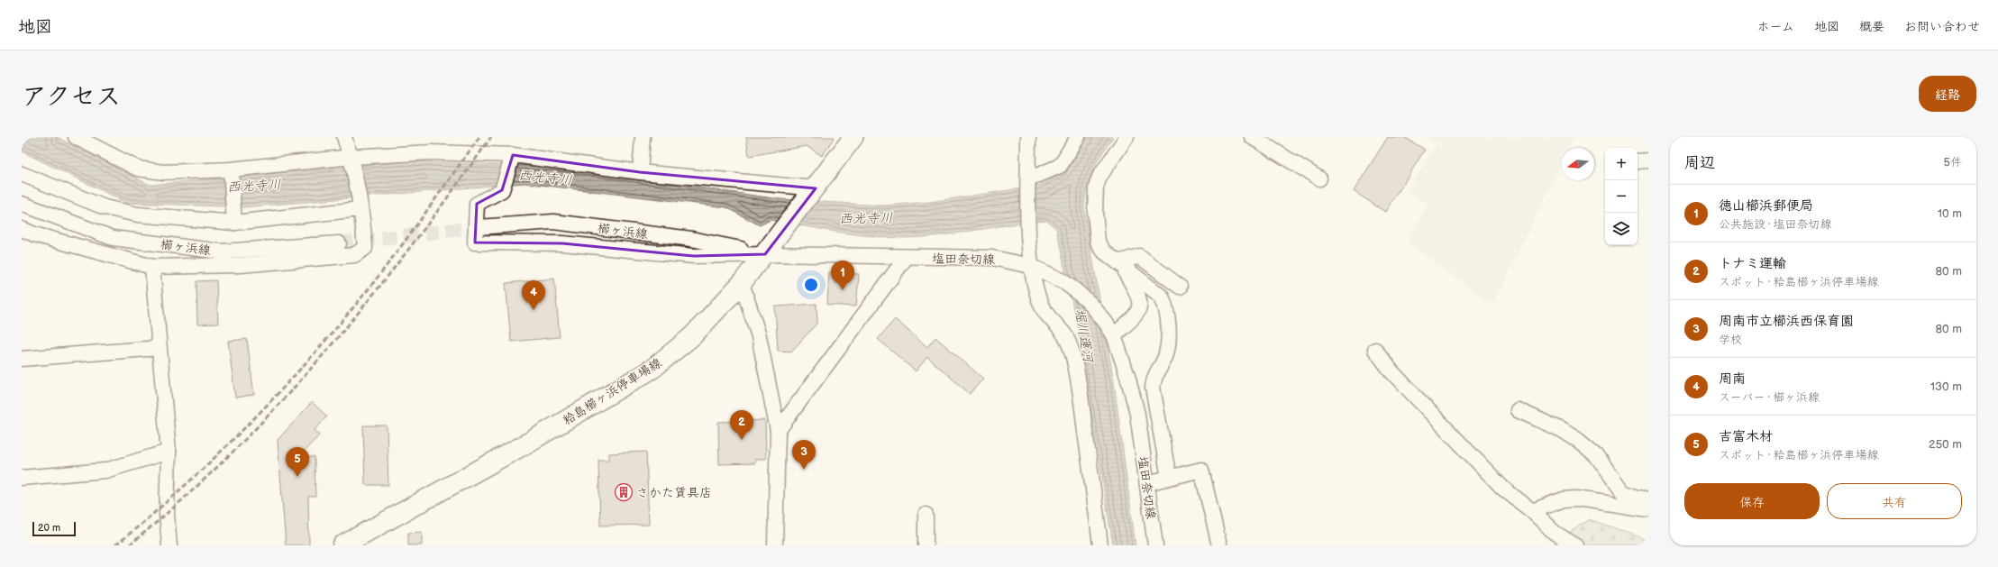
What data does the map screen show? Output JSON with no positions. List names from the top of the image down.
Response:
{
  "streets": {
    "main road": ["粭島櫛ヶ浜停車場線"],
    "street": ["櫛ヶ浜線", "塩田奈切線"]
  },
  "crossings": [
    ["櫛ヶ浜線", "塩田奈切線"],
    ["櫛ヶ浜線", "粭島櫛ヶ浜停車場線"],
    ["塩田奈切線", "粭島櫛ヶ浜停車場線"]
  ],
  "water": ["西光寺川", "堀川運河"],
  "places": {
    "building": ["さかた賃具店"]
  },
  "scale_bar": "20 m",
  "north": "left",
  "page": {
    "header": "地図",
    "nav": [
      "ホーム",
      "地図",
      "概要",
      "お問い合わせ"
    ],
    "title": "アクセス",
    "buttons": [
      "経路",
      ["保存", "共有"]
    ],
    "heading": ["周辺", "5件"],
    "map_buttons": ["+", "−"],
    "list": [
      {
        "mark": "1",
        "name": "徳山櫛浜郵便局",
        "note": "公共施設 · 塩田奈切線",
        "value": "10 m"
      },
      {
        "mark": "2",
        "name": "トナミ運輸",
        "note": "スポット · 粭島櫛ヶ浜停車場線",
        "value": "80 m"
      },
      {
        "mark": "3",
        "name": "周南市立櫛浜西保育園",
        "note": "学校",
        "value": "80 m"
      },
      {
        "mark": "4",
        "name": "周南",
        "note": "スーパー · 櫛ヶ浜線",
        "value": "130 m"
      },
      {
        "mark": "5",
        "name": "吉富木材",
        "note": "スポット · 粭島櫛ヶ浜停車場線",
        "value": "250 m"
      }
    ],
    "pins": [
      "1",
      "4",
      "2",
      "3",
      "5"
    ],
    "scale": "20 m"
  }
}
